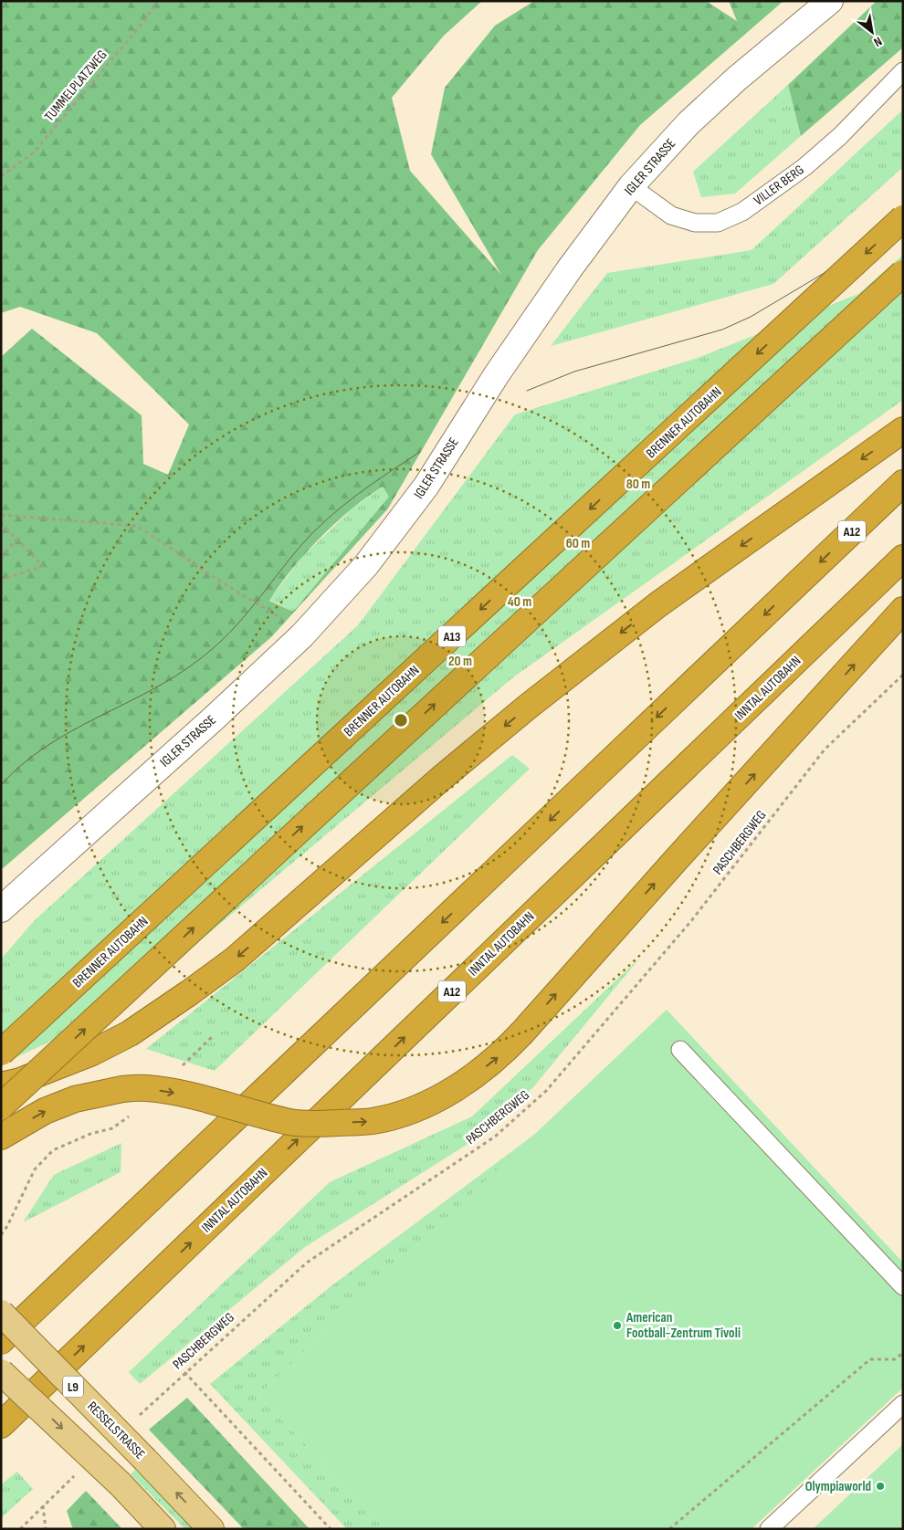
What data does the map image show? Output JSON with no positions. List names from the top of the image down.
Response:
{
  "streets": {
    "highway": [
      "BRENNER AUTOBAHN",
      "A12",
      "A13",
      "INNTAL AUTOBAHN"
    ],
    "main road": ["IGLER STRASSE", "L9", "RESSELSTRASSE"],
    "lane": ["VILLER BERG"],
    "path": ["TUMMELPLATZWEG", "PASCHBERGWEG"]
  },
  "crossings": [
    ["IGLER STRASSE", "VILLER BERG"]
  ],
  "places": ["American Football-Zentrum Tivoli", "Olympiaworld"],
  "north": "bottom right",
  "rings": [
    "80 m",
    "60 m",
    "40 m",
    "20 m"
  ]
}
